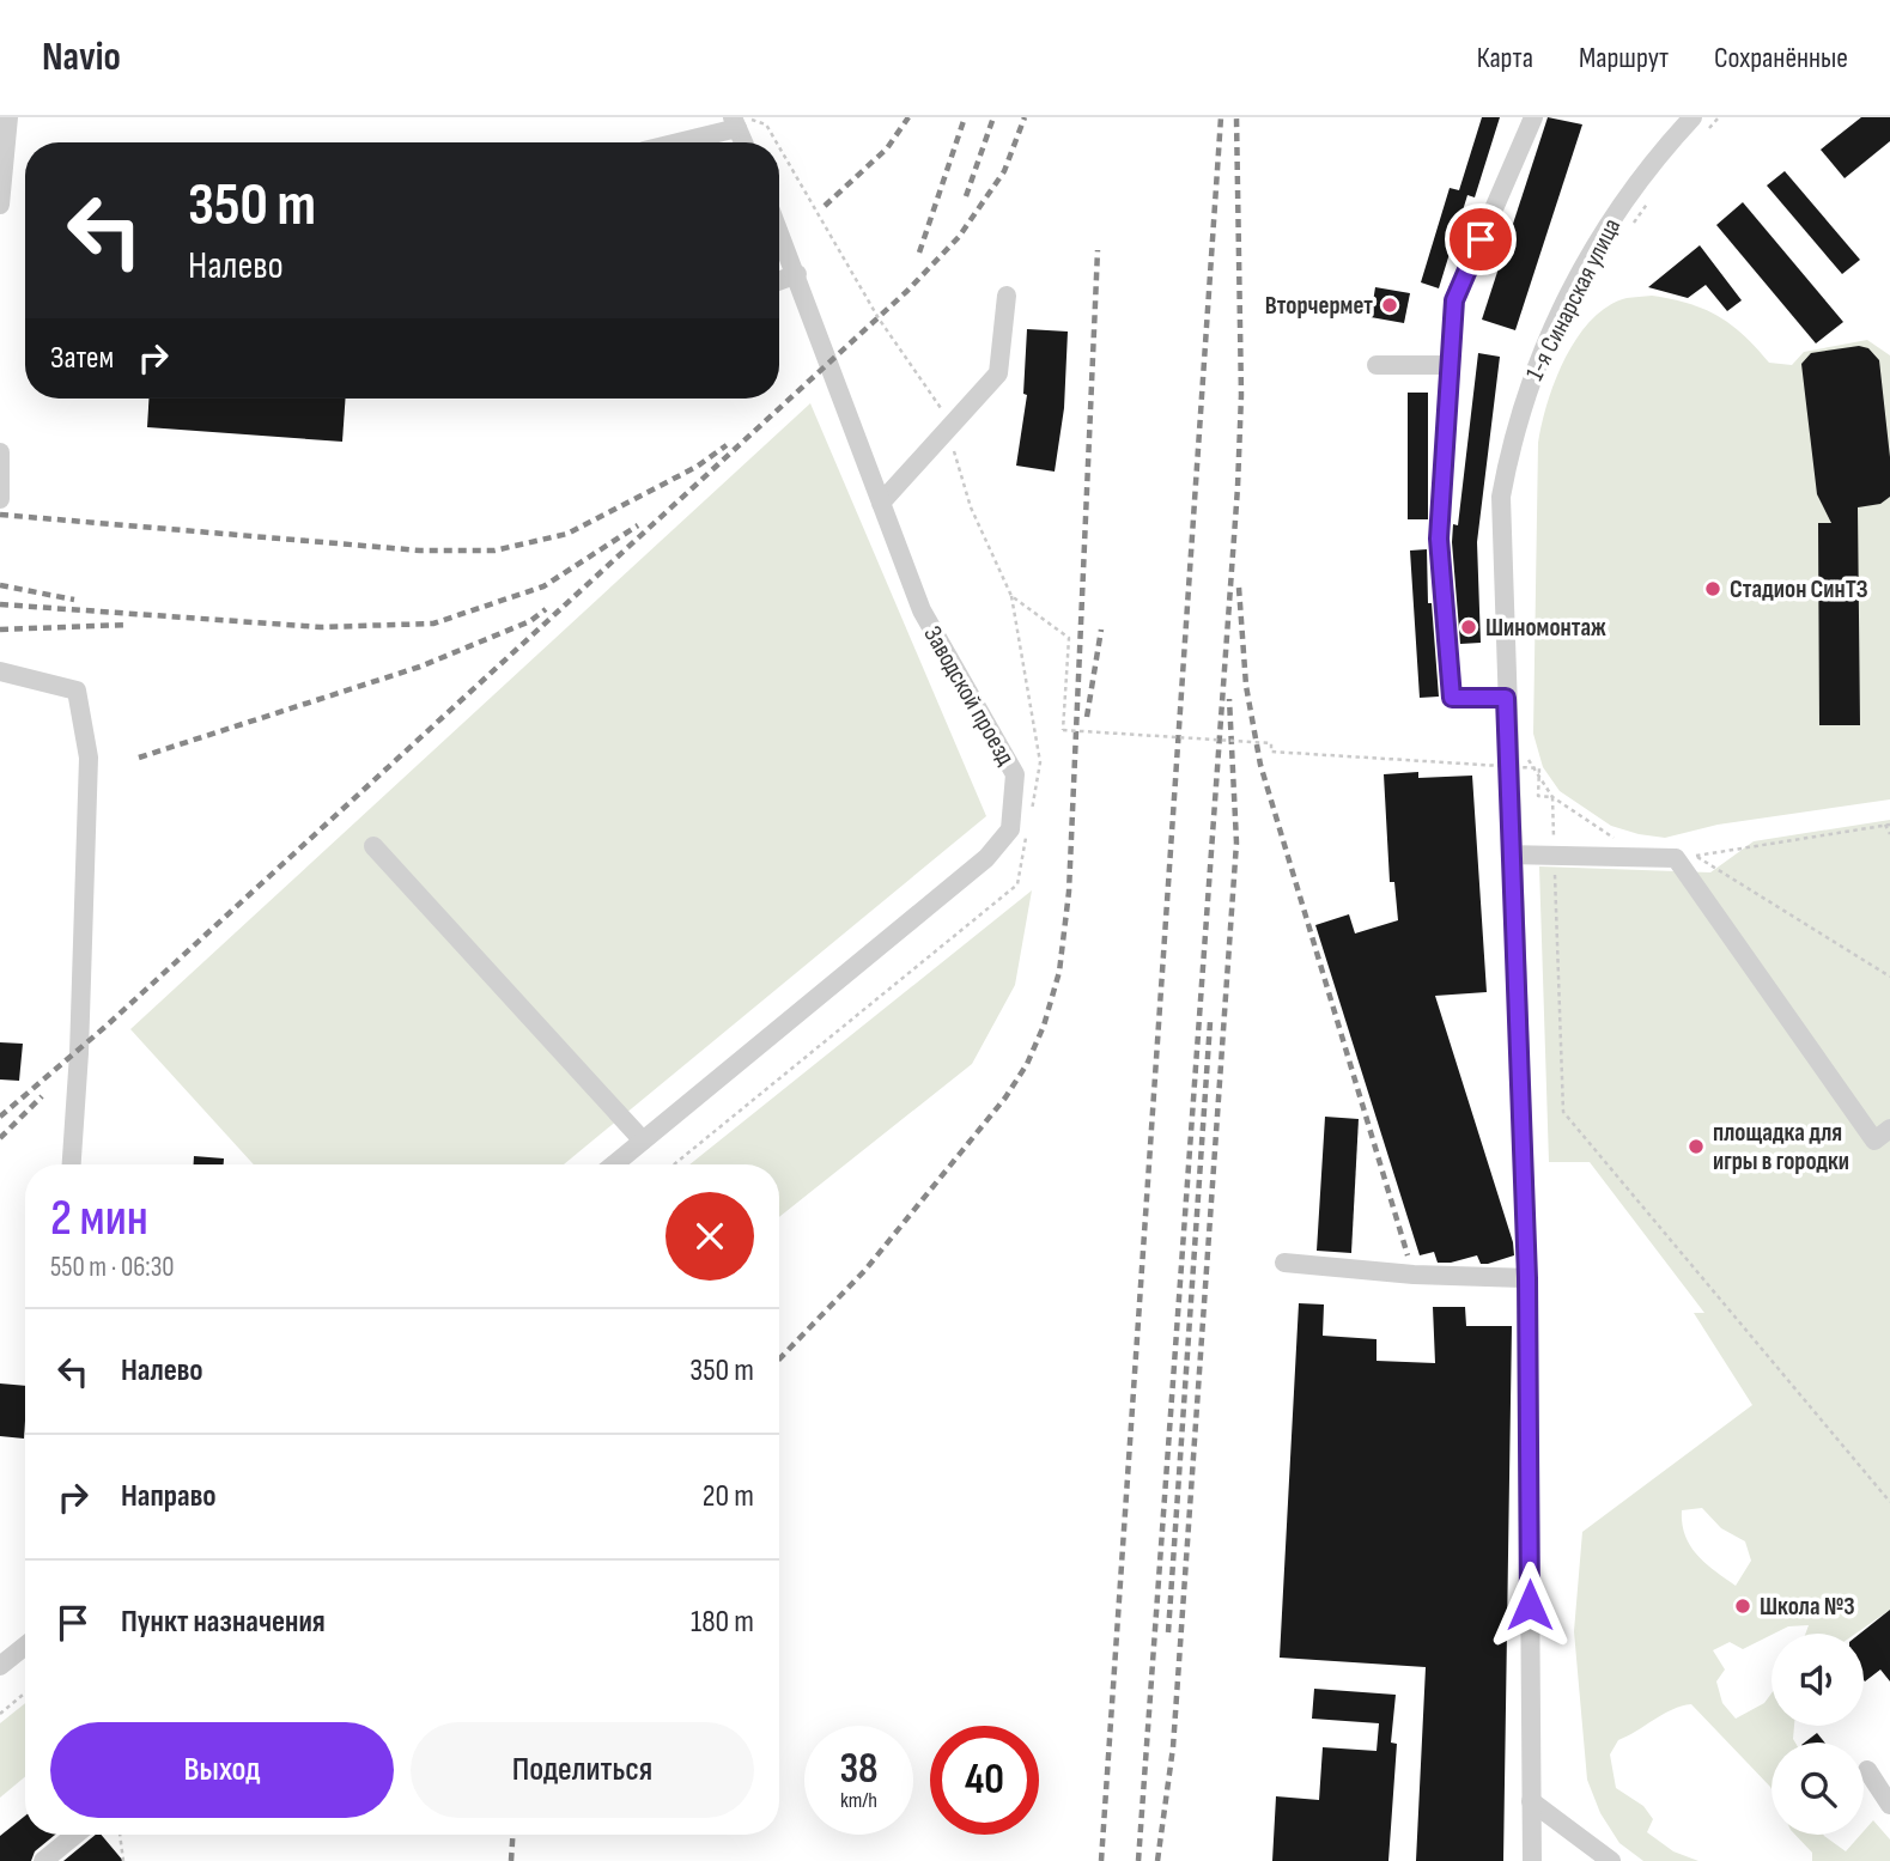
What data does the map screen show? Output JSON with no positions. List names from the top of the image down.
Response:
{
  "streets": {
    "street": ["1-я Синарская улица", "Заводской проезд"]
  },
  "places": [
    "Вторчермет",
    "Стадион СинТЗ",
    "Шиномонтаж",
    "площадка для игры в городки",
    "Школа №3"
  ],
  "page": {
    "header": "Navio",
    "nav": ["Карта", "Маршрут", "Сохранённые"],
    "turn": ["350 m", "Налево"],
    "then": "Затем",
    "heading": ["2 мин", "550 m · 06:30"],
    "list": [
      {
        "name": "Налево",
        "value": "350 m"
      },
      {
        "name": "Направо",
        "value": "20 m"
      },
      {
        "name": "Пункт назначения",
        "value": "180 m"
      }
    ],
    "buttons": ["Выход", "Поделиться"],
    "speed": "38 km/h",
    "limit": "40"
  }
}
